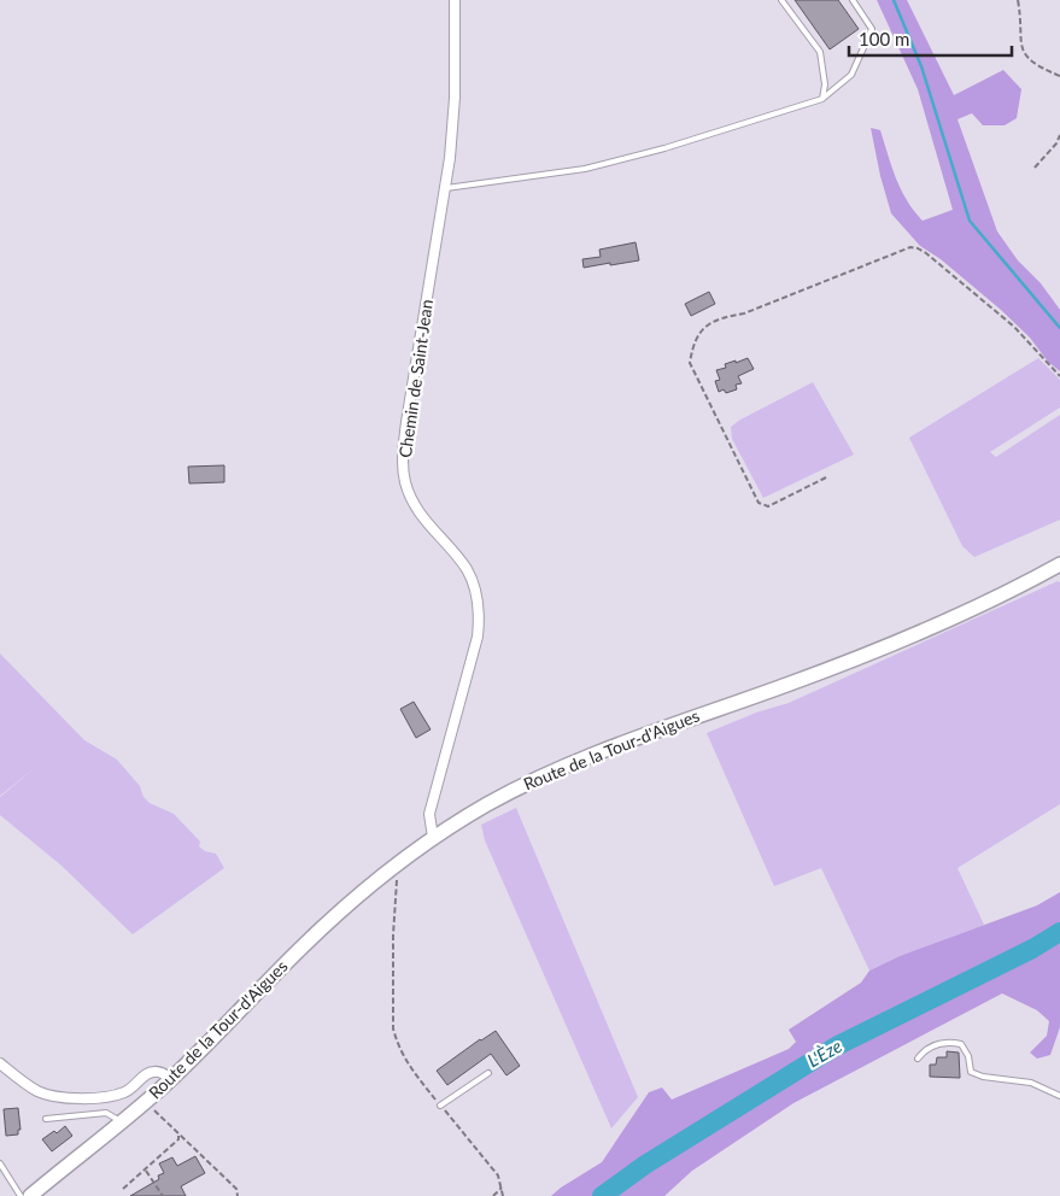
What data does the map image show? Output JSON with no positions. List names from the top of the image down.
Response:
{
  "streets": {
    "main road": ["Route de la Tour-d'Aigues"],
    "street": ["Chemin de Saint-Jean"]
  },
  "crossings": [
    ["Chemin de Saint-Jean", "Route de la Tour-d'Aigues"]
  ],
  "water": ["L'Èze"],
  "scale_bar": "100 m"
}
